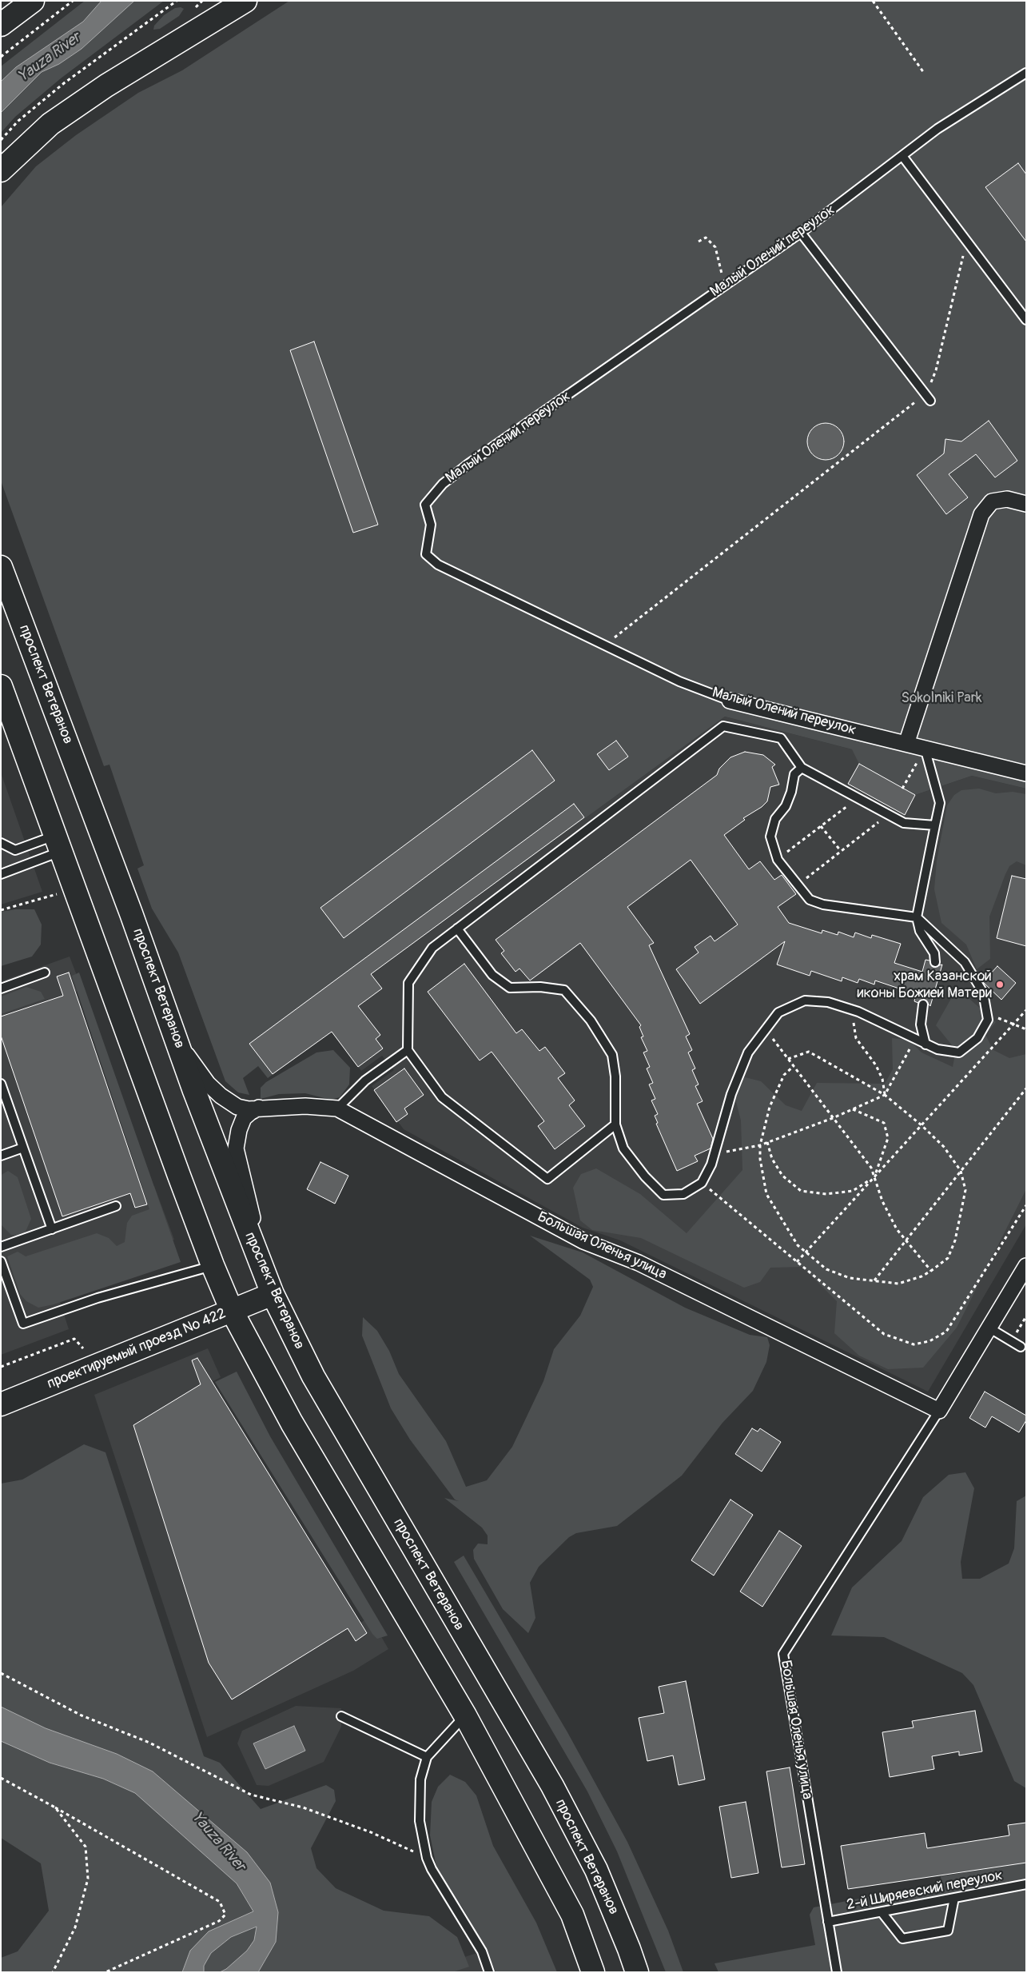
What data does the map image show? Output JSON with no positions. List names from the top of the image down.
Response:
{
  "streets": {
    "main road": ["проспект Ветеранов", "проектируемый проезд № 422"],
    "street": ["Малый Олений переулок", "Большая Оленья улица"],
    "lane": ["2-й Ширяевский переулок"]
  },
  "crossings": [
    ["проспект Ветеранов", "Большая Оленья улица"],
    ["проспект Ветеранов", "проектируемый проезд № 422"],
    ["Большая Оленья улица", "2-й Ширяевский переулок"]
  ],
  "water": ["Yauza River"],
  "parks": ["Sokolniki Park"],
  "places": ["храм Казанской иконы Божией Матери"]
}
